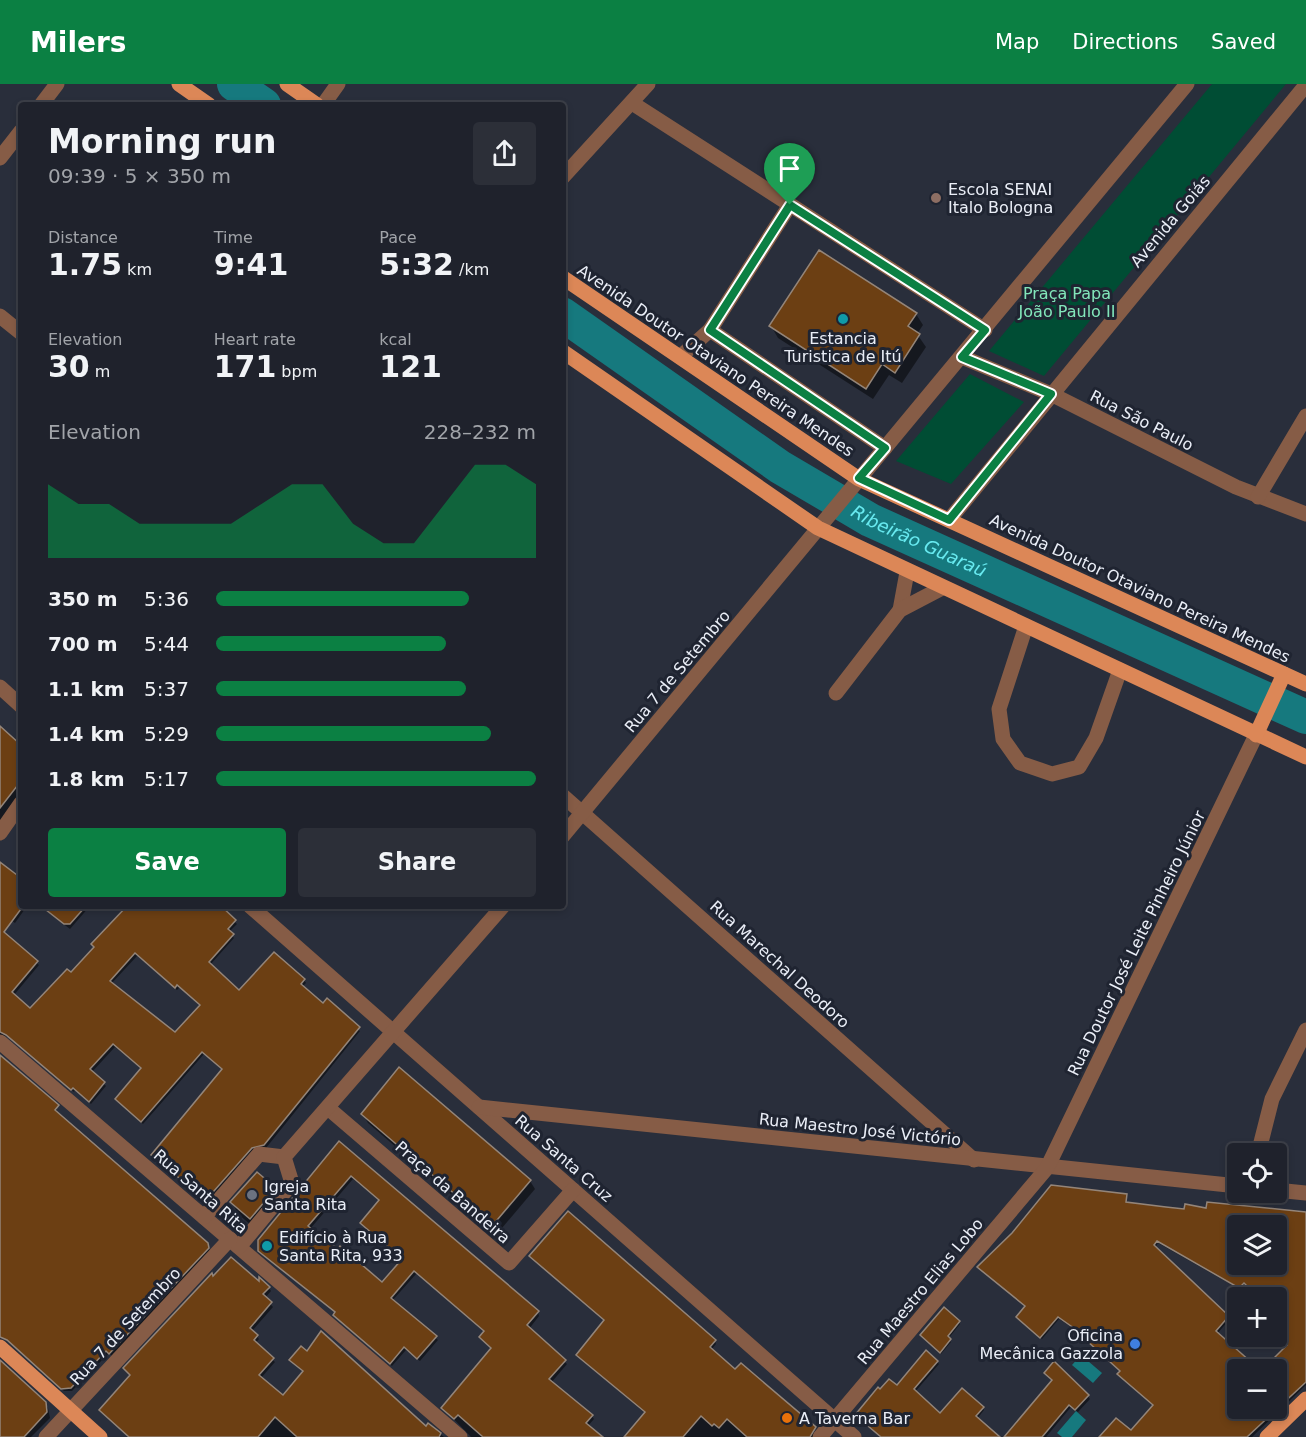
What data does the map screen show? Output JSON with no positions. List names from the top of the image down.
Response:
{
  "streets": {
    "main road": ["Avenida Doutor Otaviano Pereira Mendes"],
    "street": [
      "Avenida Goiás",
      "Rua São Paulo",
      "Rua 7 de Setembro",
      "Rua Doutor José Leite Pinheiro Júnior",
      "Rua Marechal Deodoro",
      "Rua Maestro José Victório",
      "Rua Santa Cruz",
      "Rua Santa Rita",
      "Praça da Bandeira",
      "Rua Maestro Elias Lobo"
    ]
  },
  "crossings": [
    ["Avenida Goiás", "Avenida Doutor Otaviano Pereira Mendes"],
    ["Avenida Goiás", "Rua São Paulo"],
    ["Rua 7 de Setembro", "Rua Marechal Deodoro"],
    ["Rua 7 de Setembro", "Rua Santa Rita"],
    ["Rua Doutor José Leite Pinheiro Júnior", "Rua Maestro José Victório"],
    ["Rua Doutor José Leite Pinheiro Júnior", "Rua Maestro Elias Lobo"],
    ["Rua Marechal Deodoro", "Rua Maestro José Victório"],
    ["Rua Maestro José Victório", "Rua Santa Cruz"],
    ["Rua Maestro José Victório", "Rua Maestro Elias Lobo"],
    ["Rua Santa Cruz", "Praça da Bandeira"],
    ["Rua Santa Cruz", "Rua Maestro Elias Lobo"]
  ],
  "water": ["Ribeirão Guaraú"],
  "parks": ["Praça Papa João Paulo II"],
  "places": [
    "Escola SENAI Italo Bologna",
    "Estancia Turistica de Itú",
    "Igreja Santa Rita",
    "Edifício à Rua Santa Rita, 933",
    "Oficina Mecânica Gazzola",
    "A Taverna Bar"
  ],
  "page": {
    "header": "Milers",
    "nav": ["Map", "Directions", "Saved"],
    "heading": ["Morning run", "09:39 · 5 × 350 m"],
    "stats": [
      ["Distance", "1.75 km"],
      ["Time", "9:41"],
      ["Pace", "5:32 /km"],
      ["Elevation", "30 m"],
      ["Heart rate", "171 bpm"],
      ["kcal", "121"]
    ],
    "chart": ["Elevation", "228–232 m"],
    "list": [
      {
        "name": "350 m",
        "note": "5:36"
      },
      {
        "name": "700 m",
        "note": "5:44"
      },
      {
        "name": "1.1 km",
        "note": "5:37"
      },
      {
        "name": "1.4 km",
        "note": "5:29"
      },
      {
        "name": "1.8 km",
        "note": "5:17"
      }
    ],
    "buttons": ["Save", "Share"],
    "map_buttons": ["+", "−"]
  }
}
